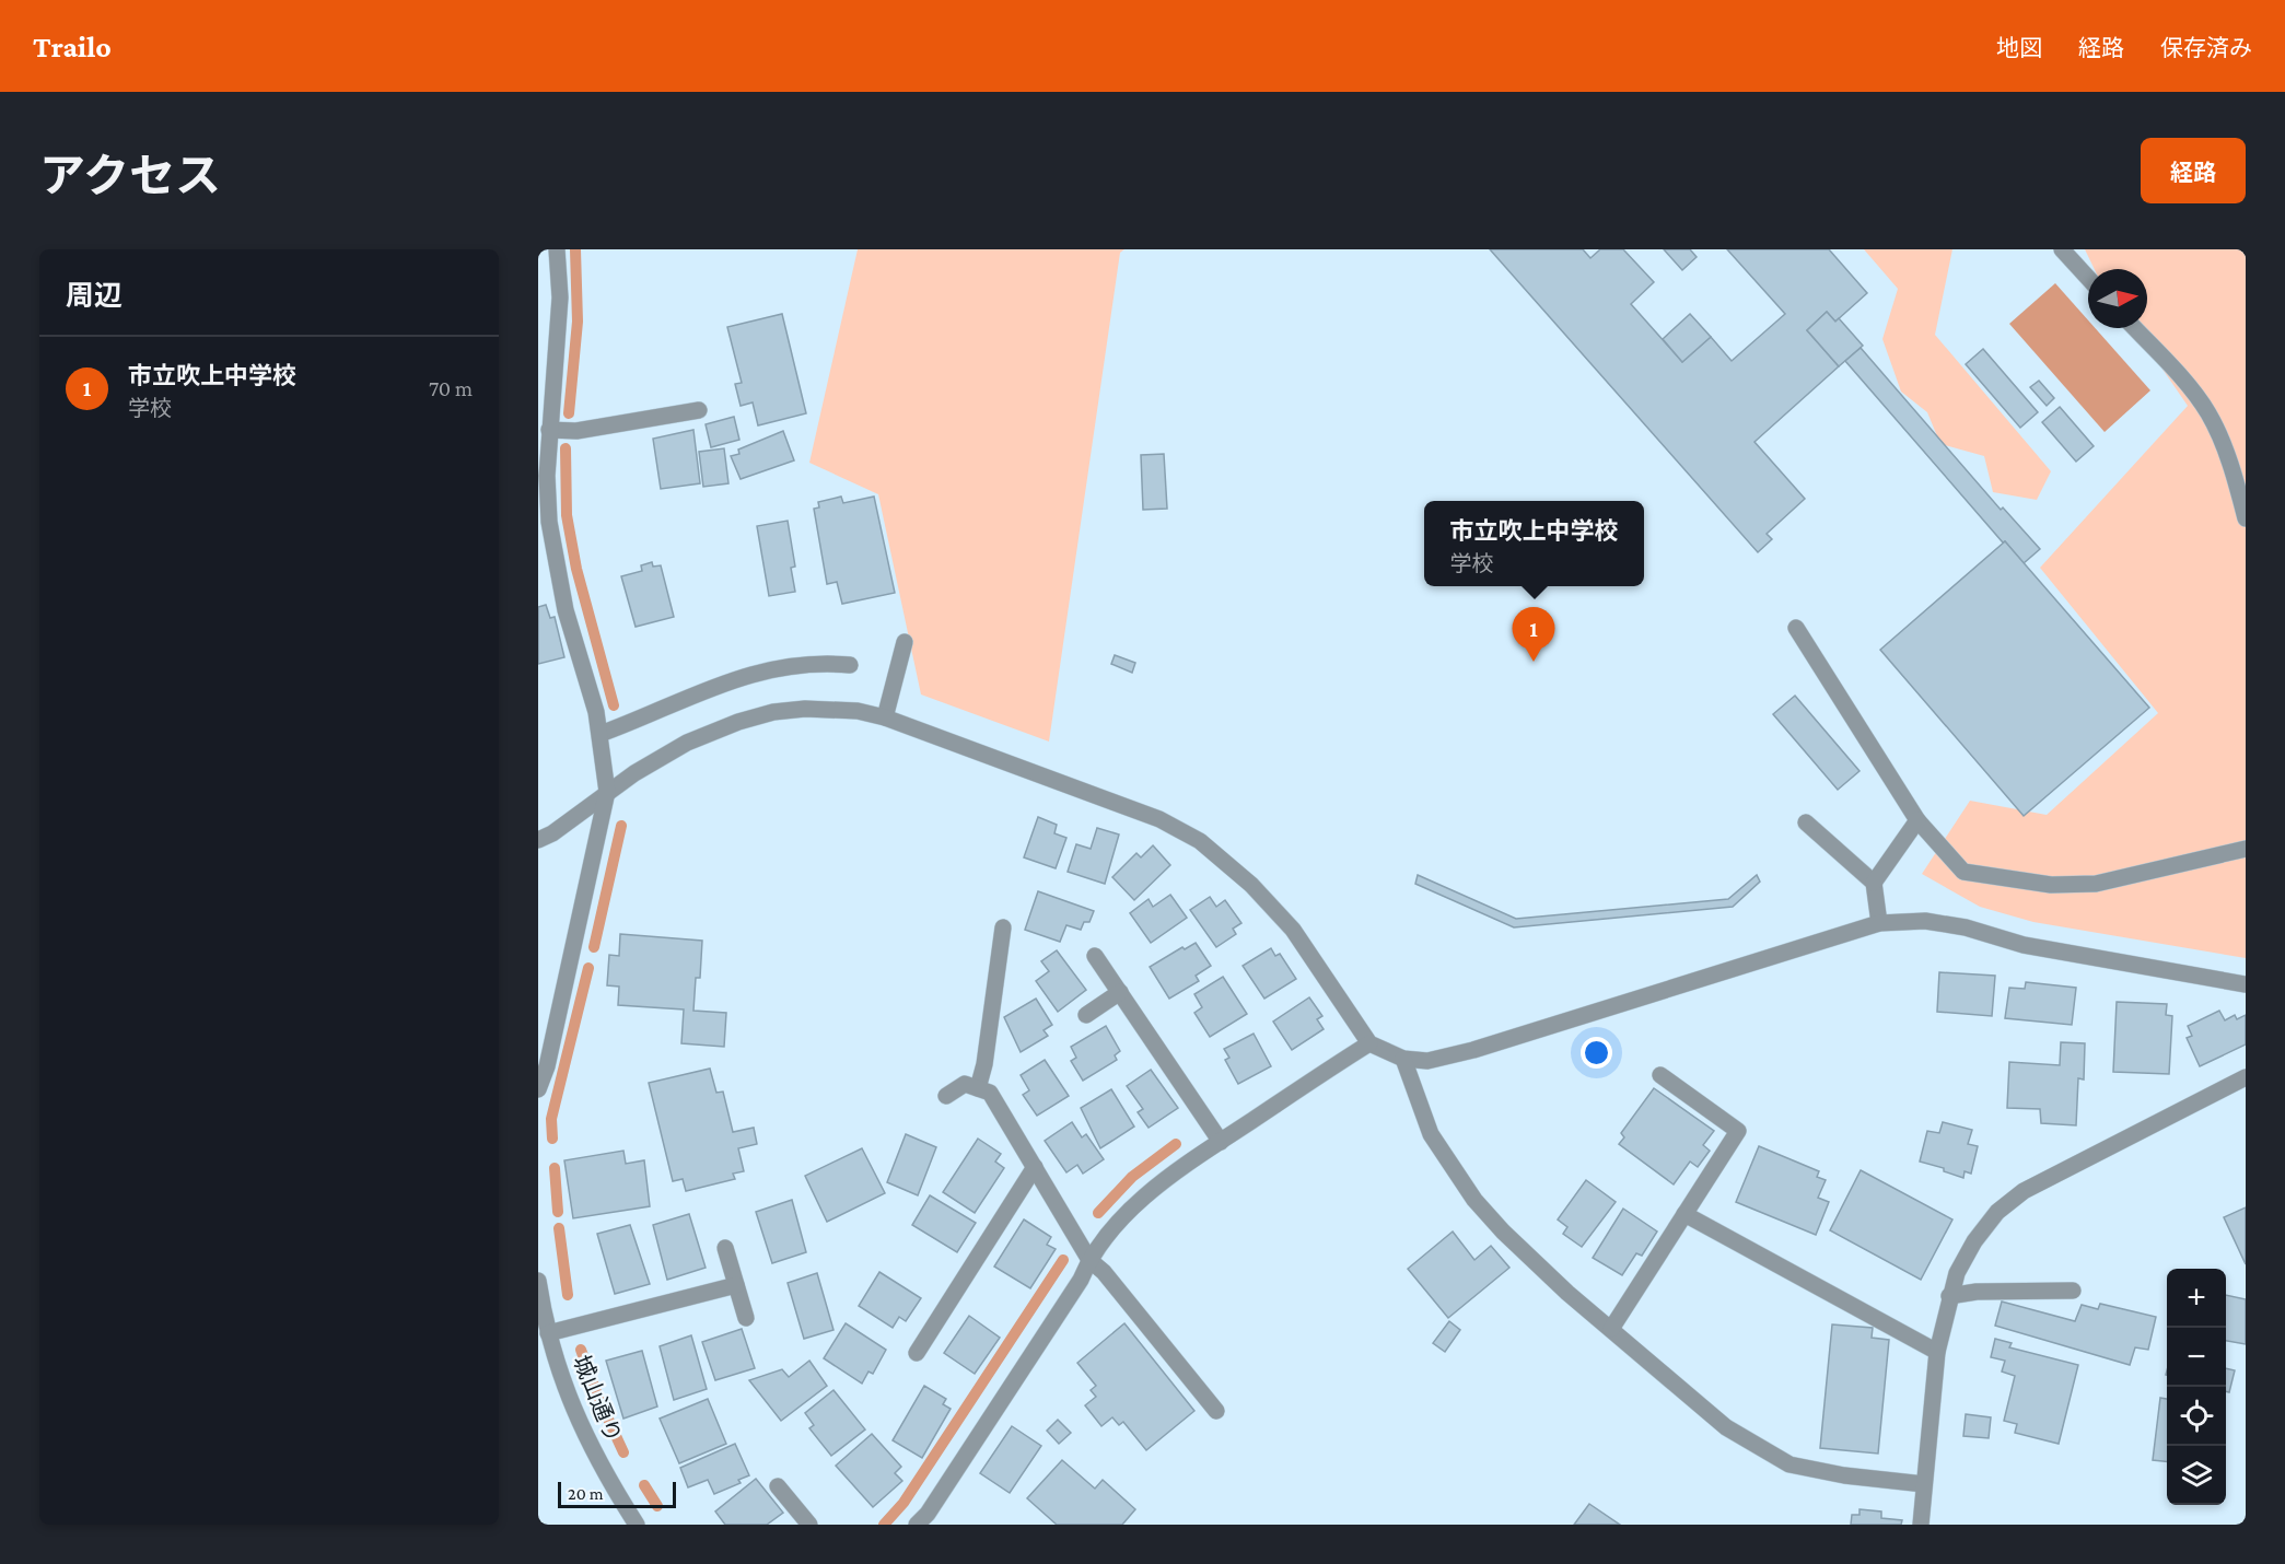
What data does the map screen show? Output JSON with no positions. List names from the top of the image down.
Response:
{
  "streets": {
    "street": ["城山通り"]
  },
  "scale_bar": "20 m",
  "north": "right",
  "page": {
    "header": "Trailo",
    "nav": ["地図", "経路", "保存済み"],
    "title": "アクセス",
    "buttons": "経路",
    "heading": "周辺",
    "list": [
      {
        "mark": "1",
        "name": "市立吹上中学校",
        "note": "学校",
        "value": "70 m"
      }
    ],
    "popup": ["市立吹上中学校", "学校"],
    "pins": "1",
    "map_buttons": ["+", "−"],
    "scale": "20 m"
  }
}
